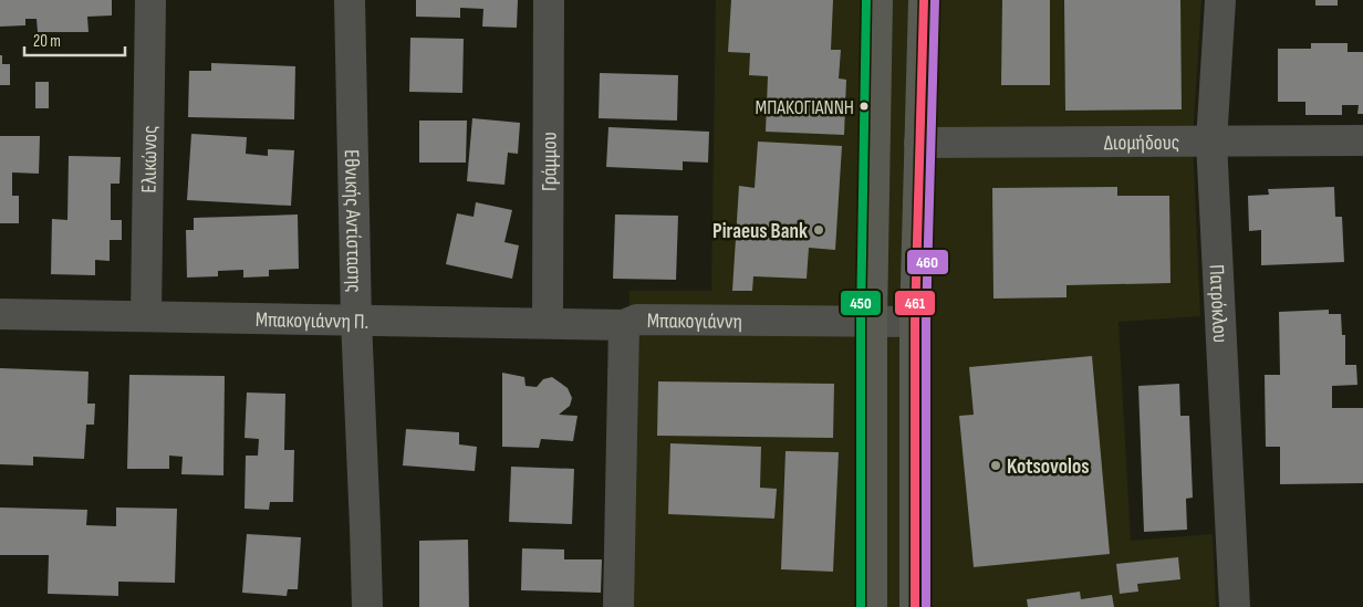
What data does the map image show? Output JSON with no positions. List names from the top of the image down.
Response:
{
  "streets": {
    "street": [
      "Διομήδους",
      "Ελικώνος",
      "Γράμμου",
      "Εθνικής Αντίστασης",
      "Πατρόκλου",
      "Μπακογιάννη Π.",
      "Μπακογιάννη"
    ]
  },
  "crossings": [
    ["Διομήδους", "Πατρόκλου"],
    ["Ελικώνος", "Μπακογιάννη Π."],
    ["Γράμμου", "Μπακογιάννη Π."],
    ["Εθνικής Αντίστασης", "Μπακογιάννη Π."],
    ["Μπακογιάννη Π.", "Μπακογιάννη"]
  ],
  "places": ["ΜΠΑΚΟΓΙΑΝΝΗ", "Piraeus Bank", "Kotsovolos"],
  "lines": ["transit line 461", "transit line 460", "transit line 450"],
  "scale_bar": "20 m"
}
